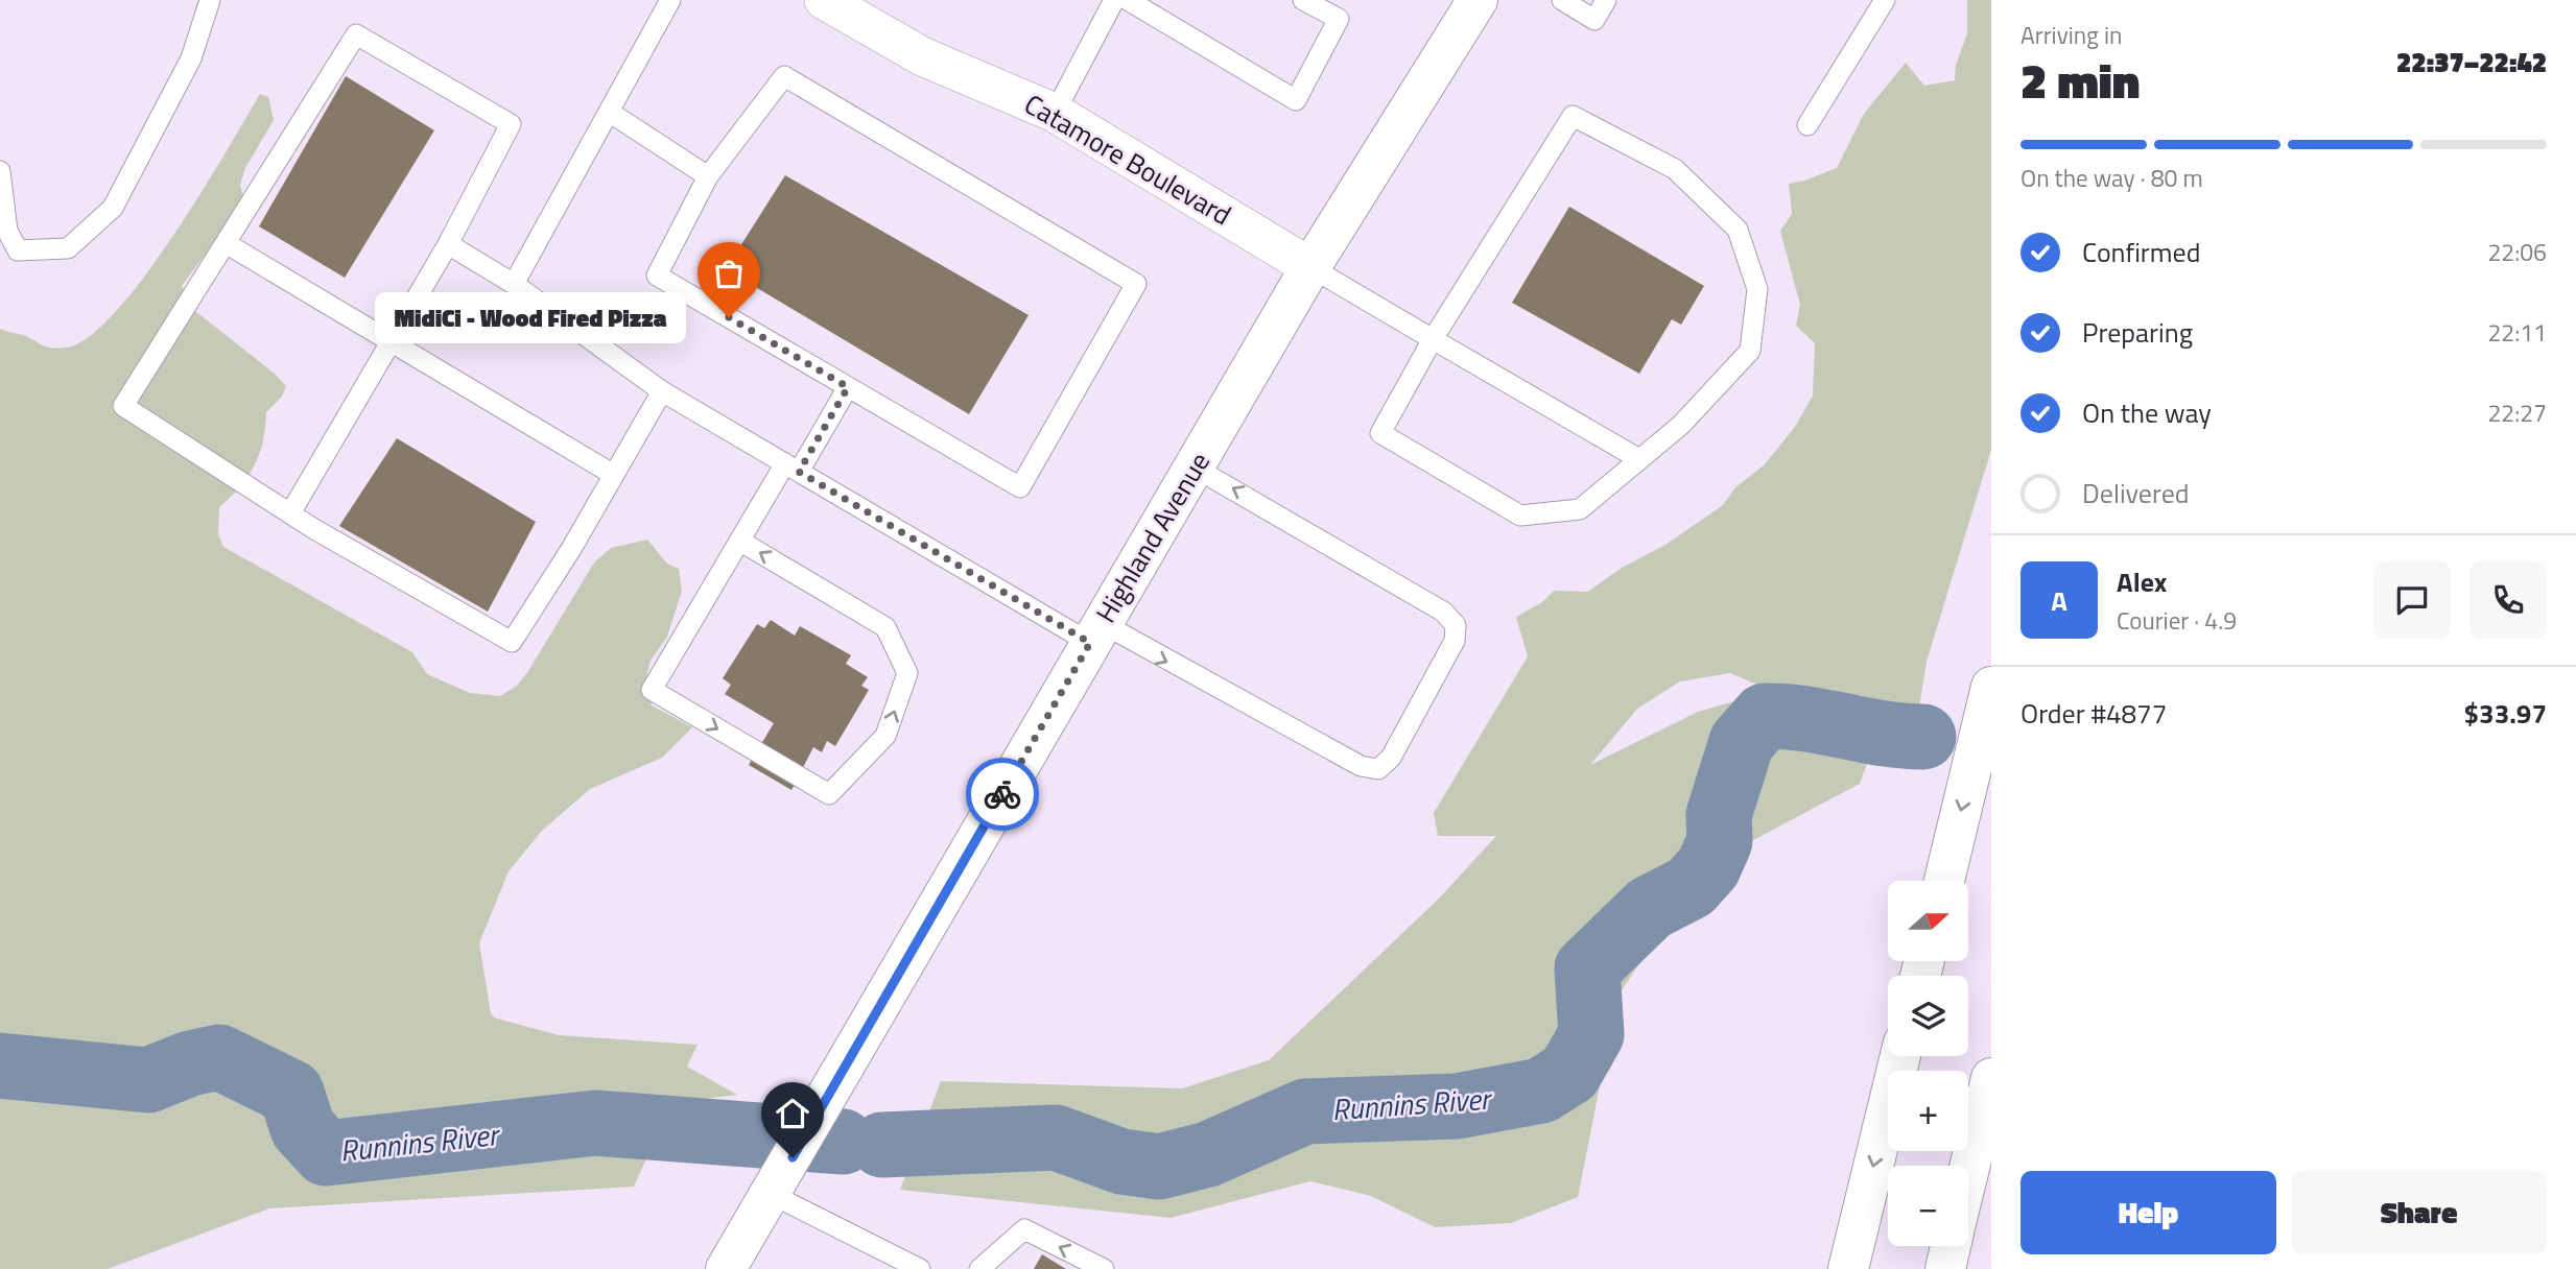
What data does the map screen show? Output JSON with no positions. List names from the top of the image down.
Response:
{
  "streets": {
    "main road": ["Highland Avenue"],
    "street": ["Catamore Boulevard"]
  },
  "crossings": [
    ["Catamore Boulevard", "Highland Avenue"]
  ],
  "water": ["Runnins River"],
  "places": ["MidiCi - Wood Fired Pizza"],
  "north": "right",
  "page": {
    "heading": ["2 min", "Arriving in", "22:37–22:42"],
    "panel": [
      "Alex",
      "Courier · 4.9",
      "Order #4877",
      "$33.97"
    ],
    "bar": "On the way · 80 m",
    "list": [
      ["Confirmed", "22:06"],
      ["Preparing", "22:11"],
      ["On the way", "22:27"],
      "Delivered"
    ],
    "bubble": "MidiCi - Wood Fired Pizza",
    "round": "A",
    "map_buttons": ["+", "−"],
    "buttons": ["Help", "Share"]
  }
}
